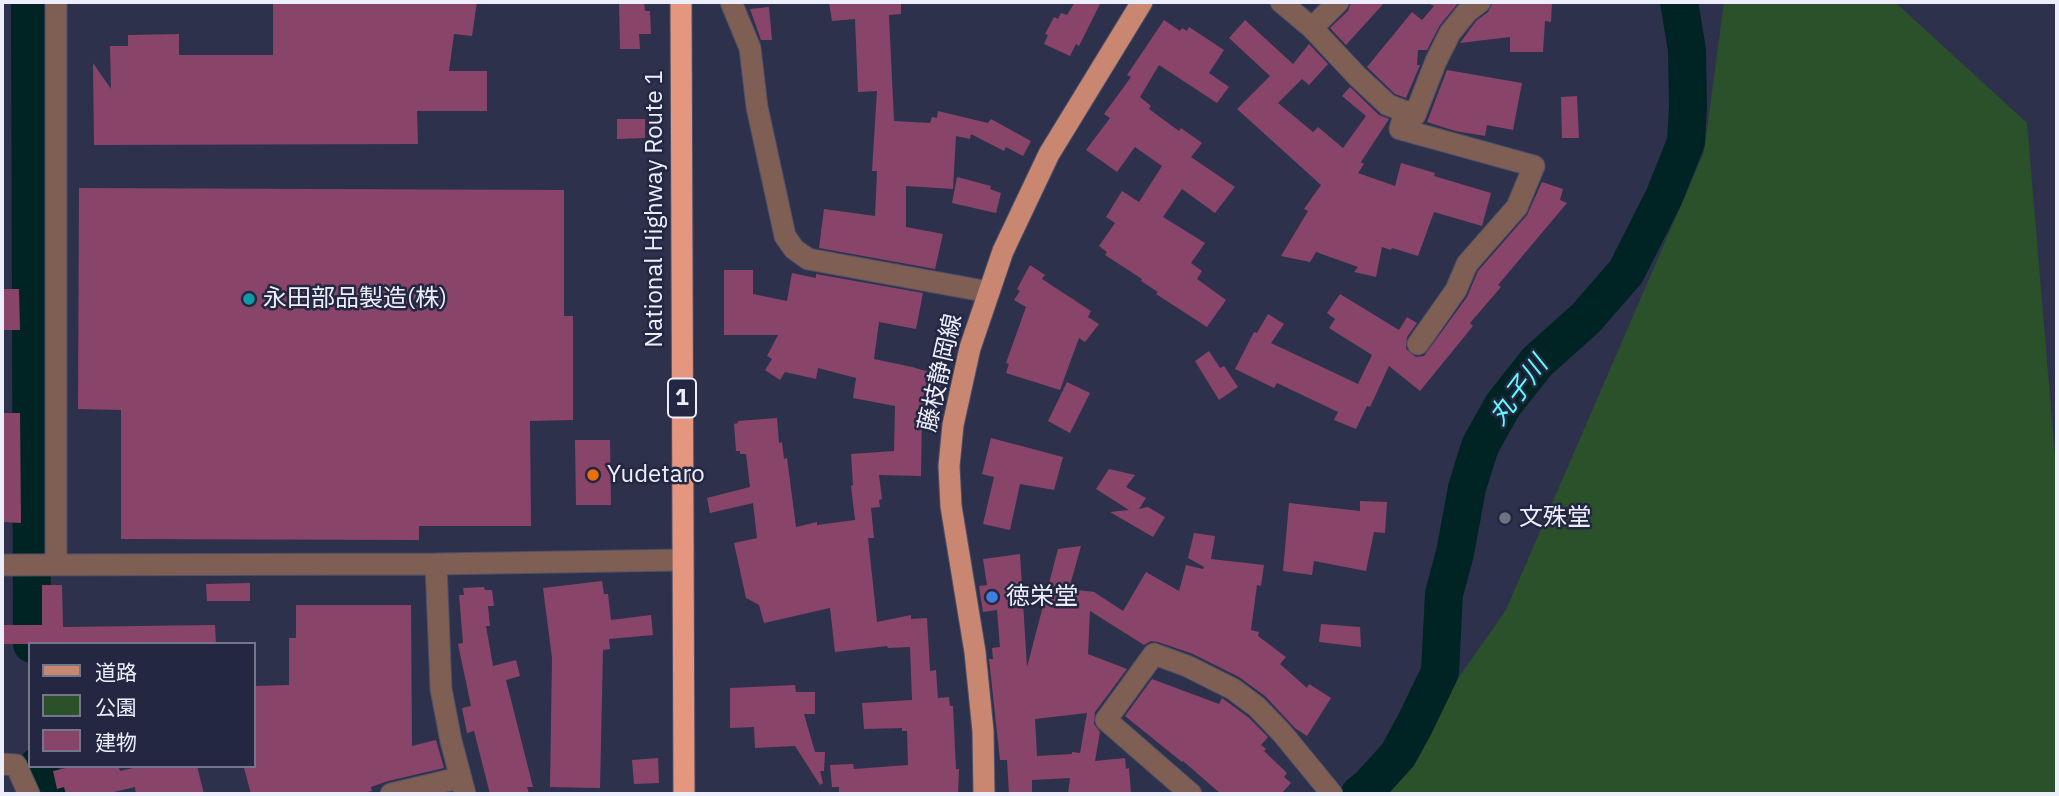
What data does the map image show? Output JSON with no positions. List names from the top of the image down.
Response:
{
  "streets": {
    "highway": ["National Highway Route 1", "1"],
    "main road": ["藤枝静岡線"]
  },
  "water": ["丸子川"],
  "places": [
    "永田部品製造(株)",
    "Yudetaro",
    "文殊堂",
    "徳栄堂"
  ],
  "legend": ["道路", "公園", "建物"]
}
